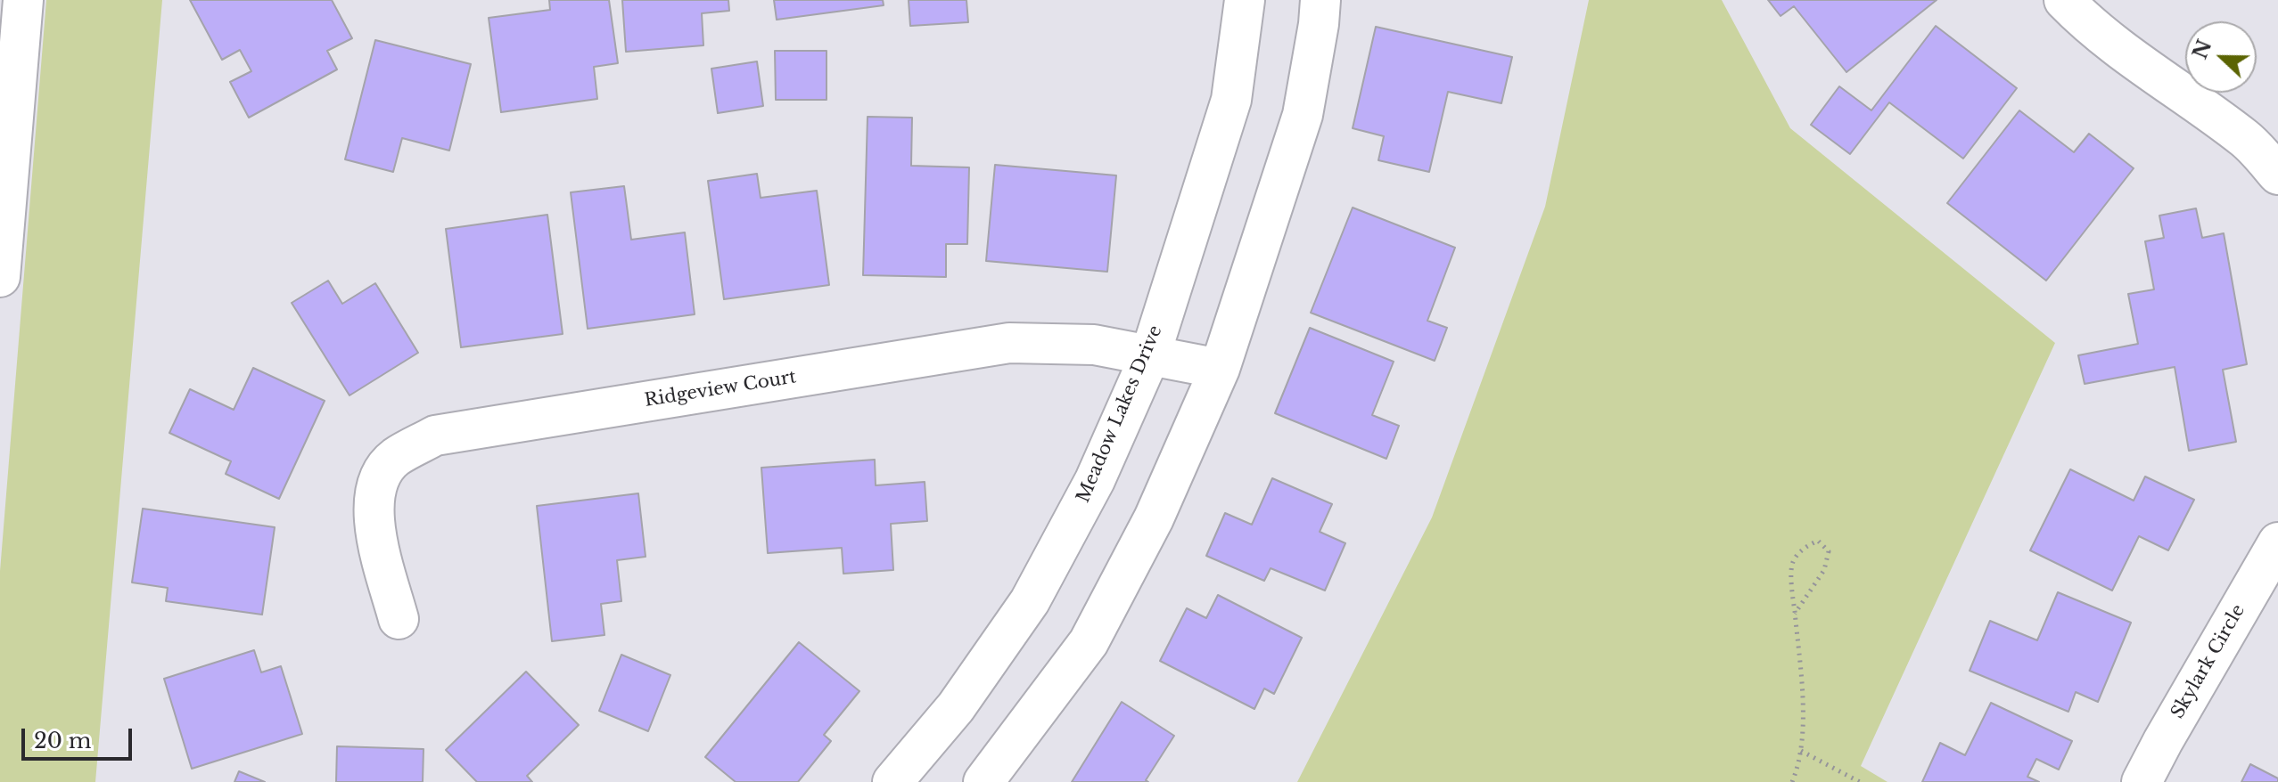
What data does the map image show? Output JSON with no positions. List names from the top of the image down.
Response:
{
  "streets": {
    "street": ["Ridgeview Court", "Meadow Lakes Drive", "Skylark Circle"]
  },
  "crossings": [
    ["Ridgeview Court", "Meadow Lakes Drive"]
  ],
  "scale_bar": "20 m",
  "north": "left"
}
